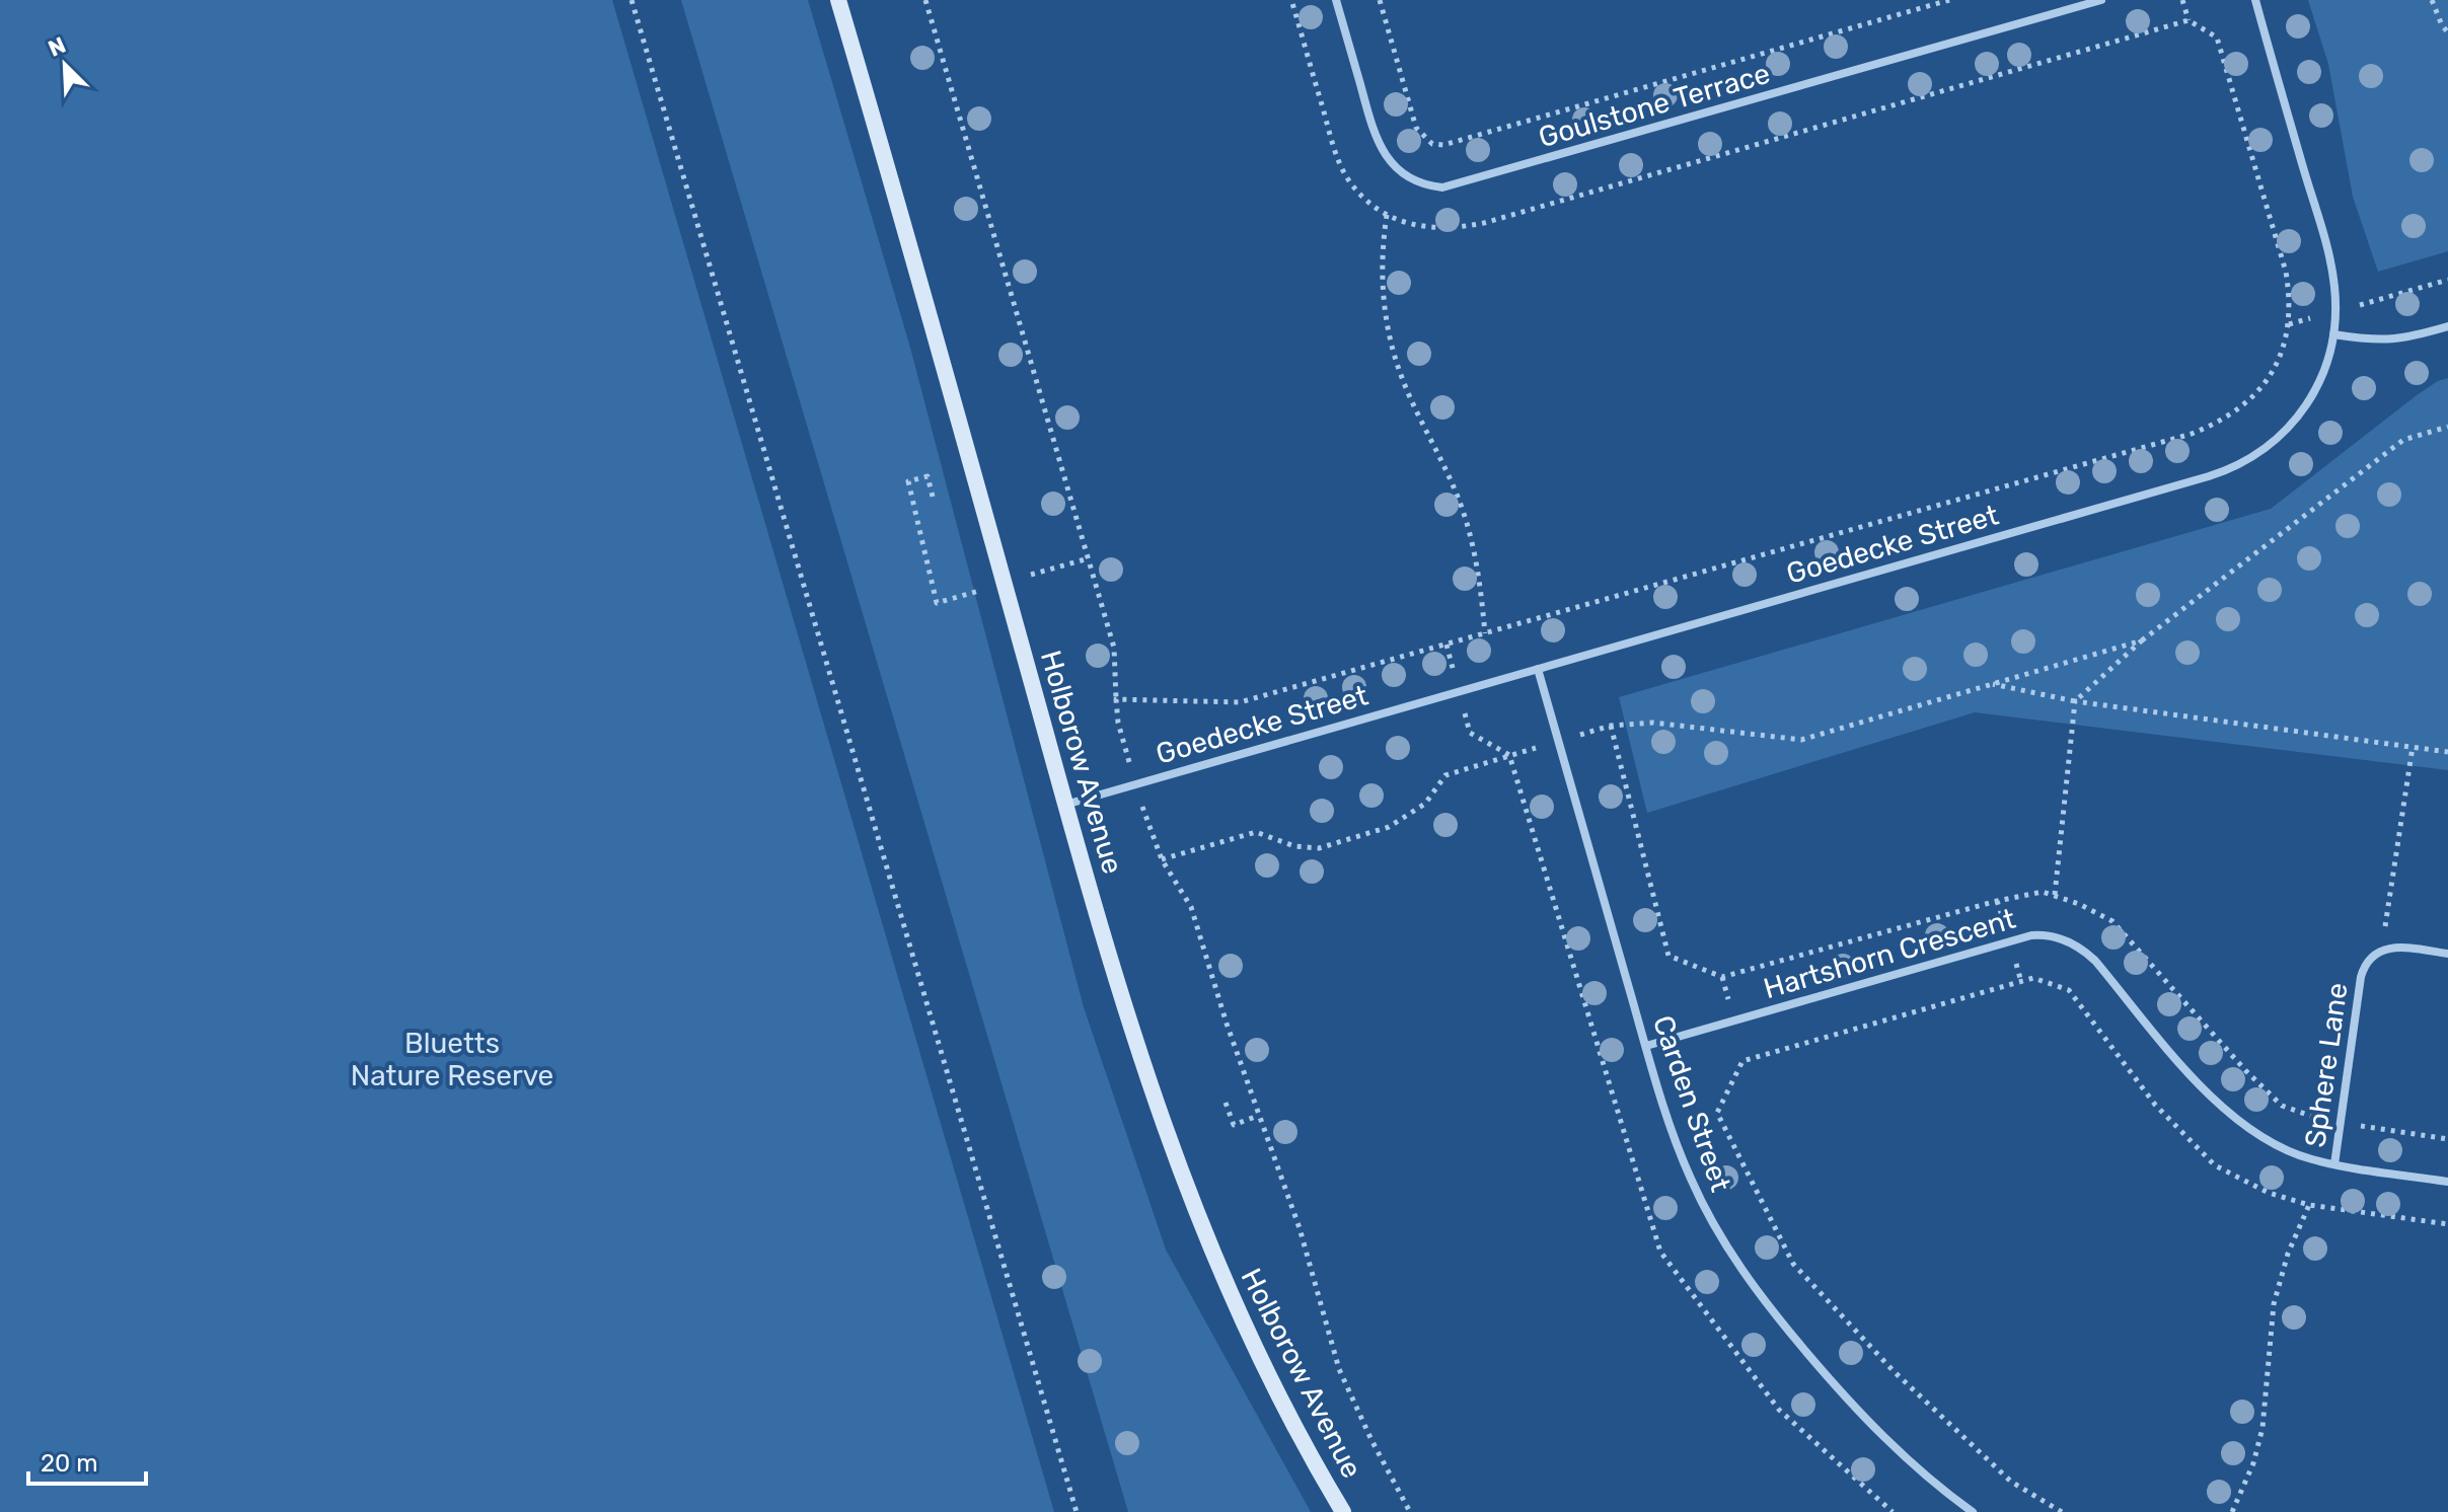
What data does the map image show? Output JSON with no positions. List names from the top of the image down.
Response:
{
  "streets": {
    "main road": ["Holborow Avenue"],
    "street": [
      "Goulstone Terrace",
      "Goedecke Street",
      "Hartshorn Crescent",
      "Sphere Lane",
      "Carden Street"
    ]
  },
  "crossings": [
    ["Goedecke Street", "Holborow Avenue"],
    ["Goedecke Street", "Carden Street"],
    ["Hartshorn Crescent", "Sphere Lane"],
    ["Hartshorn Crescent", "Carden Street"]
  ],
  "parks": ["Bluetts Nature Reserve"],
  "scale_bar": "20 m",
  "north": "top left"
}
